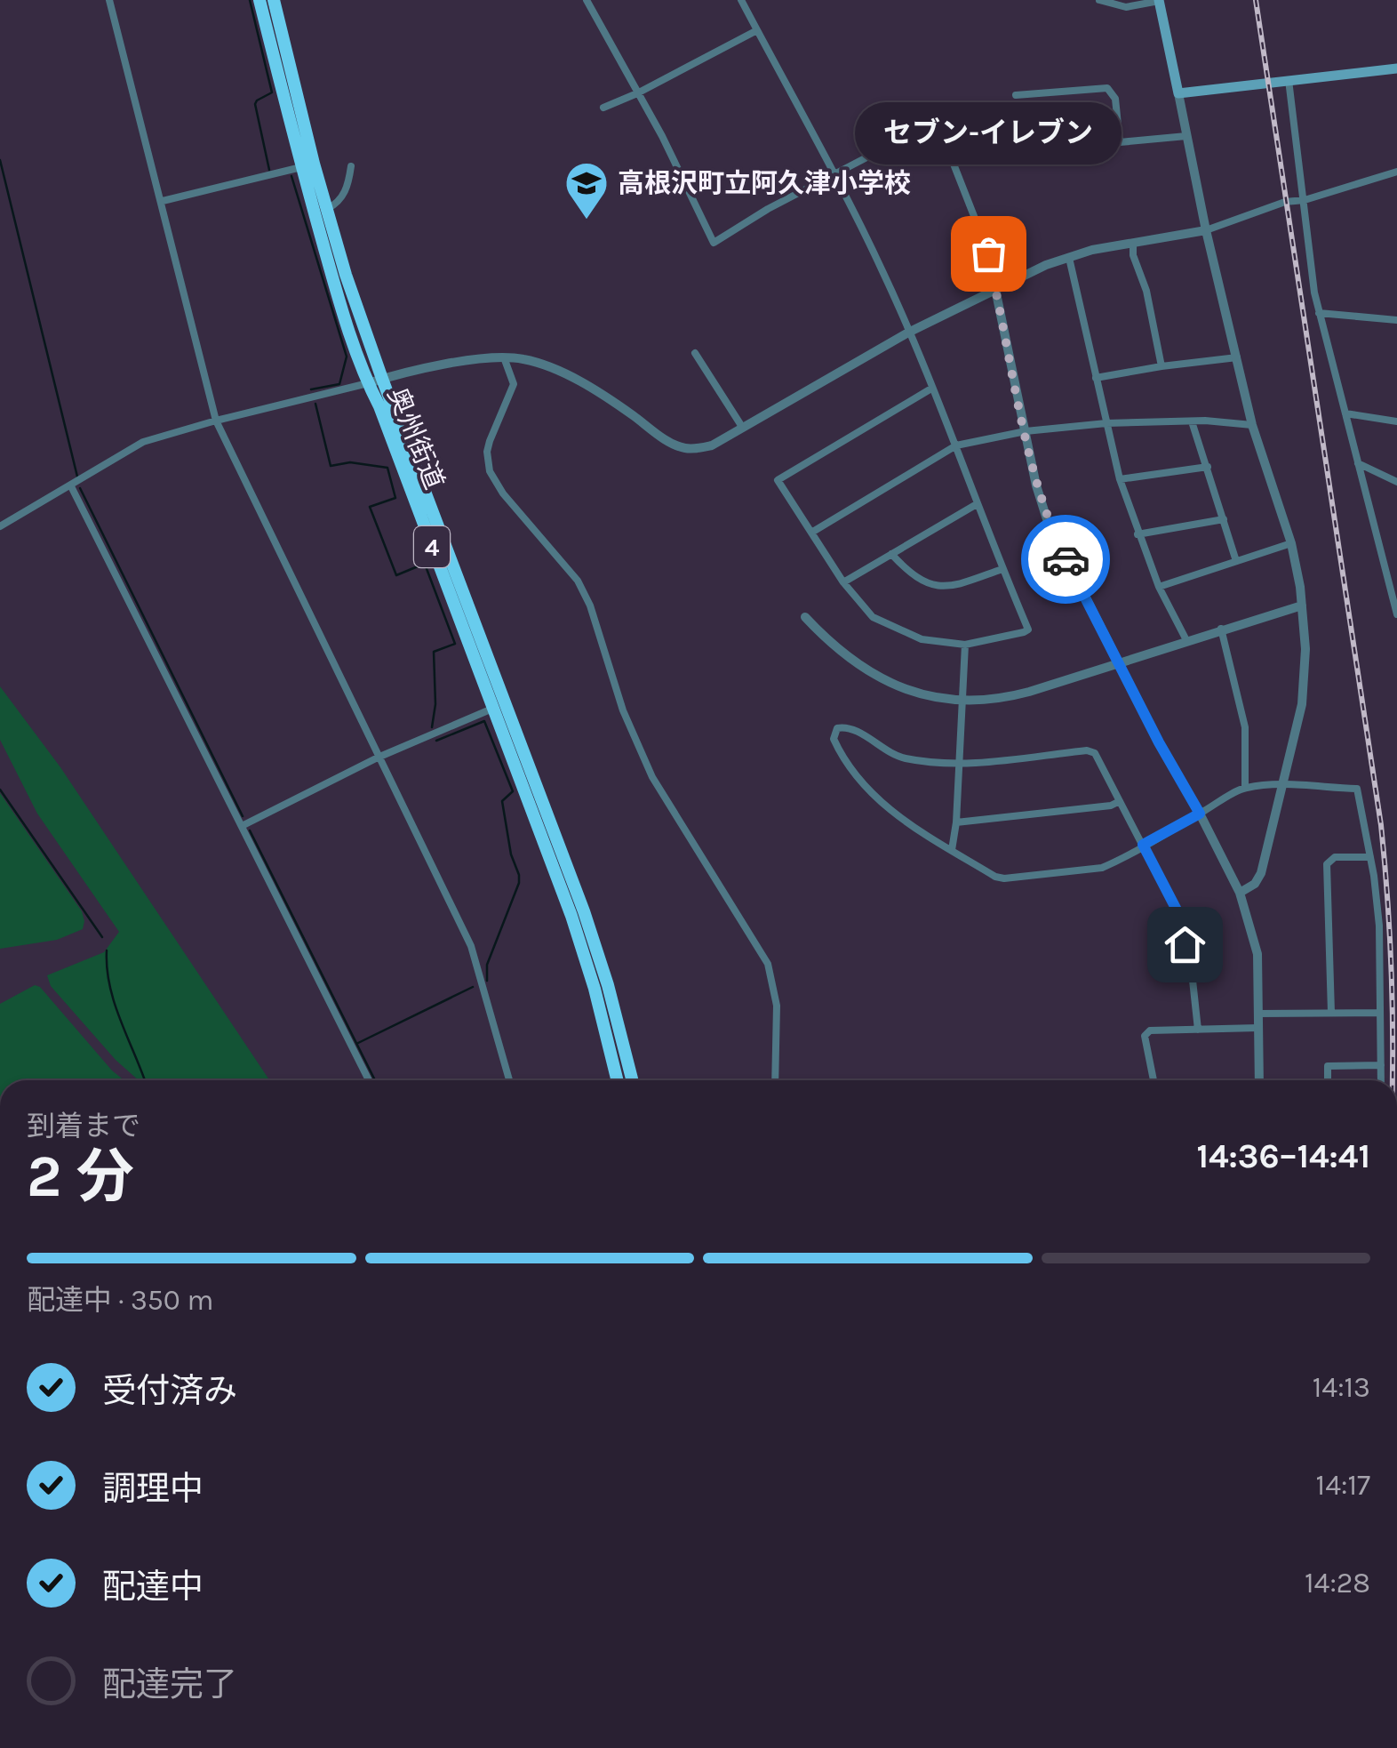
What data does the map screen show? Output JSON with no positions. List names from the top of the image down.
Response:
{
  "streets": {
    "highway": ["奥州街道", "4"]
  },
  "places": {
    "school or university": ["高根沢町立阿久津小学校"],
    "other": ["セブン-イレブン"]
  },
  "page": {
    "bubble": "セブン-イレブン",
    "heading": ["2 分", "到着まで", "14:36–14:41"],
    "bar": "配達中 · 350 m",
    "list": [
      ["受付済み", "14:13"],
      ["調理中", "14:17"],
      ["配達中", "14:28"],
      "配達完了"
    ]
  }
}
